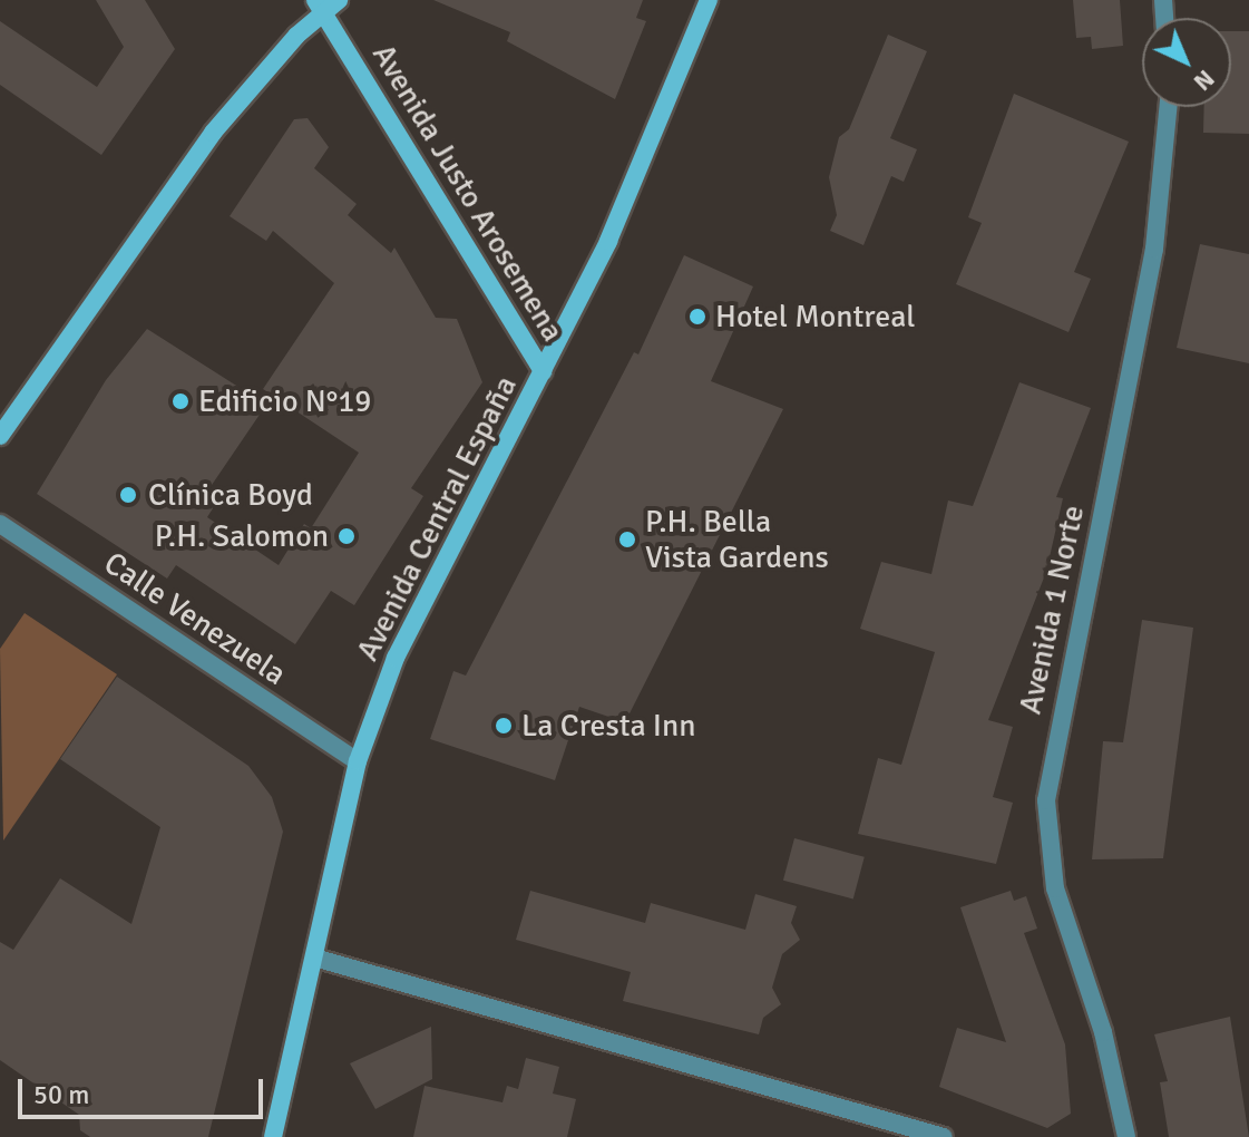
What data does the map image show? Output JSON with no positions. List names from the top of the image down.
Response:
{
  "streets": {
    "main road": ["Avenida Justo Arosemena", "Avenida Central España"],
    "street": ["Avenida 1 Norte", "Calle Venezuela"]
  },
  "crossings": [
    ["Avenida Justo Arosemena", "Avenida Central España"],
    ["Avenida Central España", "Calle Venezuela"]
  ],
  "places": [
    "Hotel Montreal",
    "Edificio N°19",
    "Clínica Boyd",
    "P.H. Salomon",
    "P.H. Bella Vista Gardens",
    "La Cresta Inn"
  ],
  "scale_bar": "50 m",
  "north": "bottom right"
}
